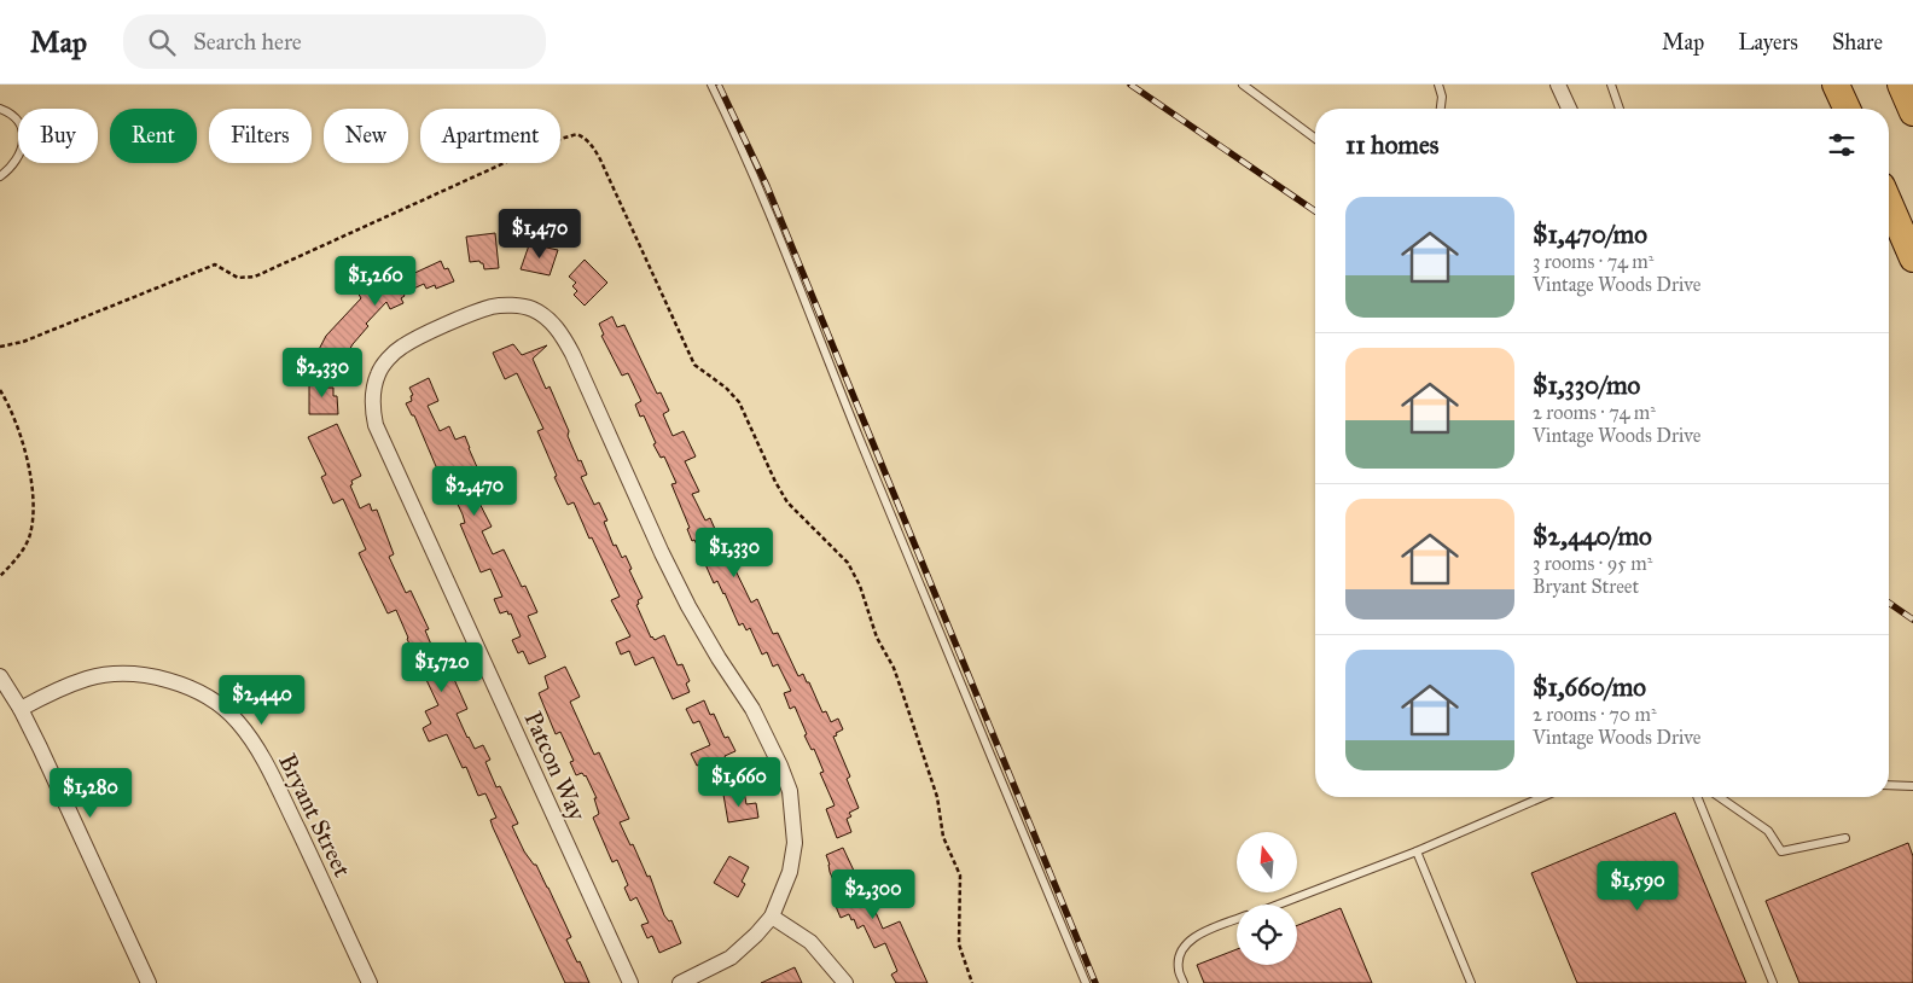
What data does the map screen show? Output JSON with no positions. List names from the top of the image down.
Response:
{
  "streets": {
    "street": ["Patcon Way", "Bryant Street"]
  },
  "north": "top",
  "page": {
    "header": "Map",
    "search": "Search here",
    "nav": ["Map", "Layers", "Share"],
    "chip": [
      "Buy",
      "Rent",
      "Filters",
      "New",
      "Apartment"
    ],
    "heading": "11 homes",
    "list": [
      {
        "name": "$1,470/mo",
        "note": "3 rooms · 74 m² · Vintage Woods Drive"
      },
      {
        "name": "$1,330/mo",
        "note": "2 rooms · 74 m² · Vintage Woods Drive"
      },
      {
        "name": "$2,440/mo",
        "note": "3 rooms · 95 m² · Bryant Street"
      },
      {
        "name": "$1,660/mo",
        "note": "2 rooms · 70 m² · Vintage Woods Drive"
      }
    ],
    "price": [
      "$1,470",
      "$1,260",
      "$2,330",
      "$2,470",
      "$1,330",
      "$1,720",
      "$2,440",
      "$1,660",
      "$1,280",
      "$1,590",
      "$2,300"
    ]
  }
}
